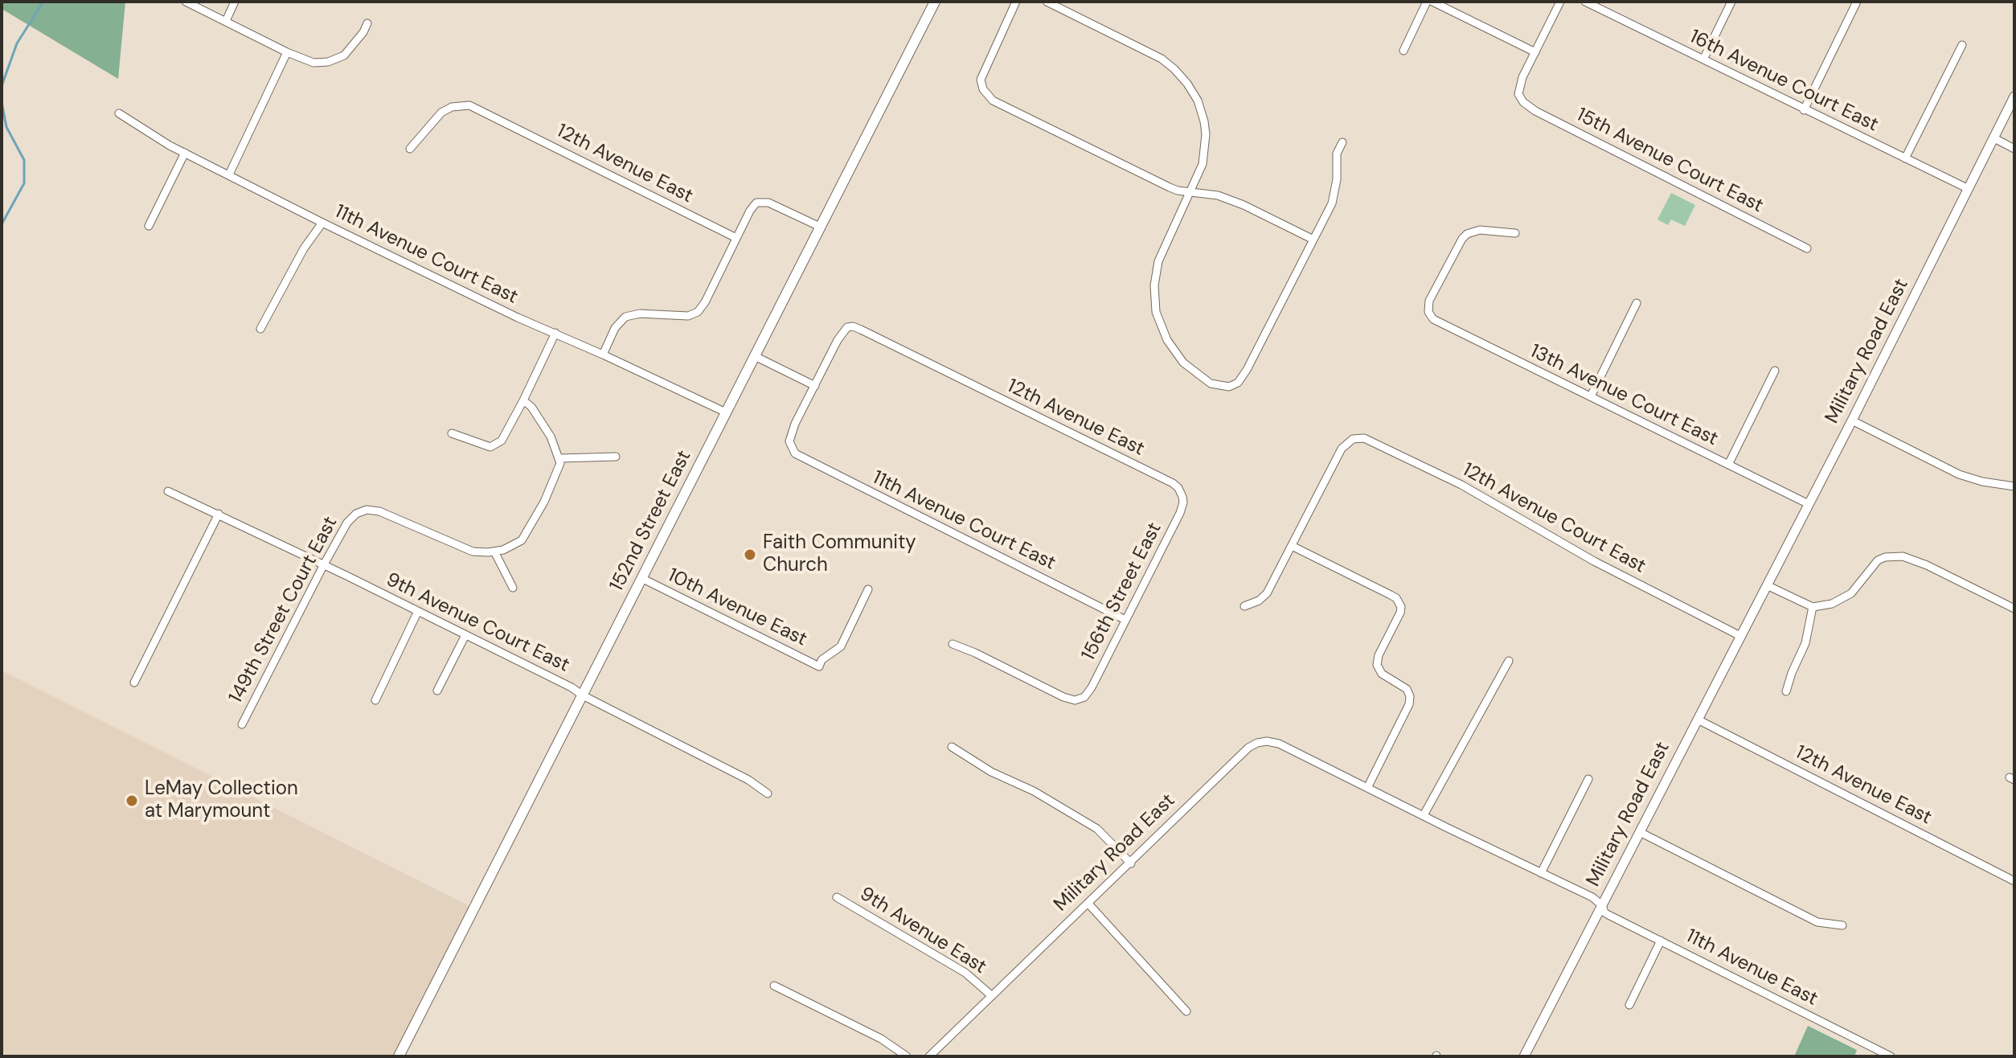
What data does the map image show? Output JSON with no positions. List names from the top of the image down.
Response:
{
  "streets": {
    "main road": ["152nd Street East"],
    "street": [
      "16th Avenue Court East",
      "15th Avenue Court East",
      "12th Avenue East",
      "11th Avenue Court East",
      "Military Road East",
      "13th Avenue Court East",
      "12th Avenue Court East",
      "156th Street East",
      "10th Avenue East",
      "149th Street Court East",
      "9th Avenue Court East",
      "9th Avenue East",
      "11th Avenue East"
    ]
  },
  "crossings": [
    ["16th Avenue Court East", "Military Road East"],
    ["12th Avenue East", "11th Avenue Court East"],
    ["12th Avenue East", "Military Road East"],
    ["12th Avenue East", "156th Street East"],
    ["11th Avenue Court East", "152nd Street East"],
    ["11th Avenue Court East", "156th Street East"],
    ["Military Road East", "13th Avenue Court East"],
    ["Military Road East", "12th Avenue Court East"],
    ["Military Road East", "9th Avenue East"],
    ["Military Road East", "11th Avenue East"],
    ["152nd Street East", "10th Avenue East"],
    ["152nd Street East", "9th Avenue Court East"],
    ["149th Street Court East", "9th Avenue Court East"]
  ],
  "places": ["Faith Community Church", "LeMay Collection at Marymount"]
}
